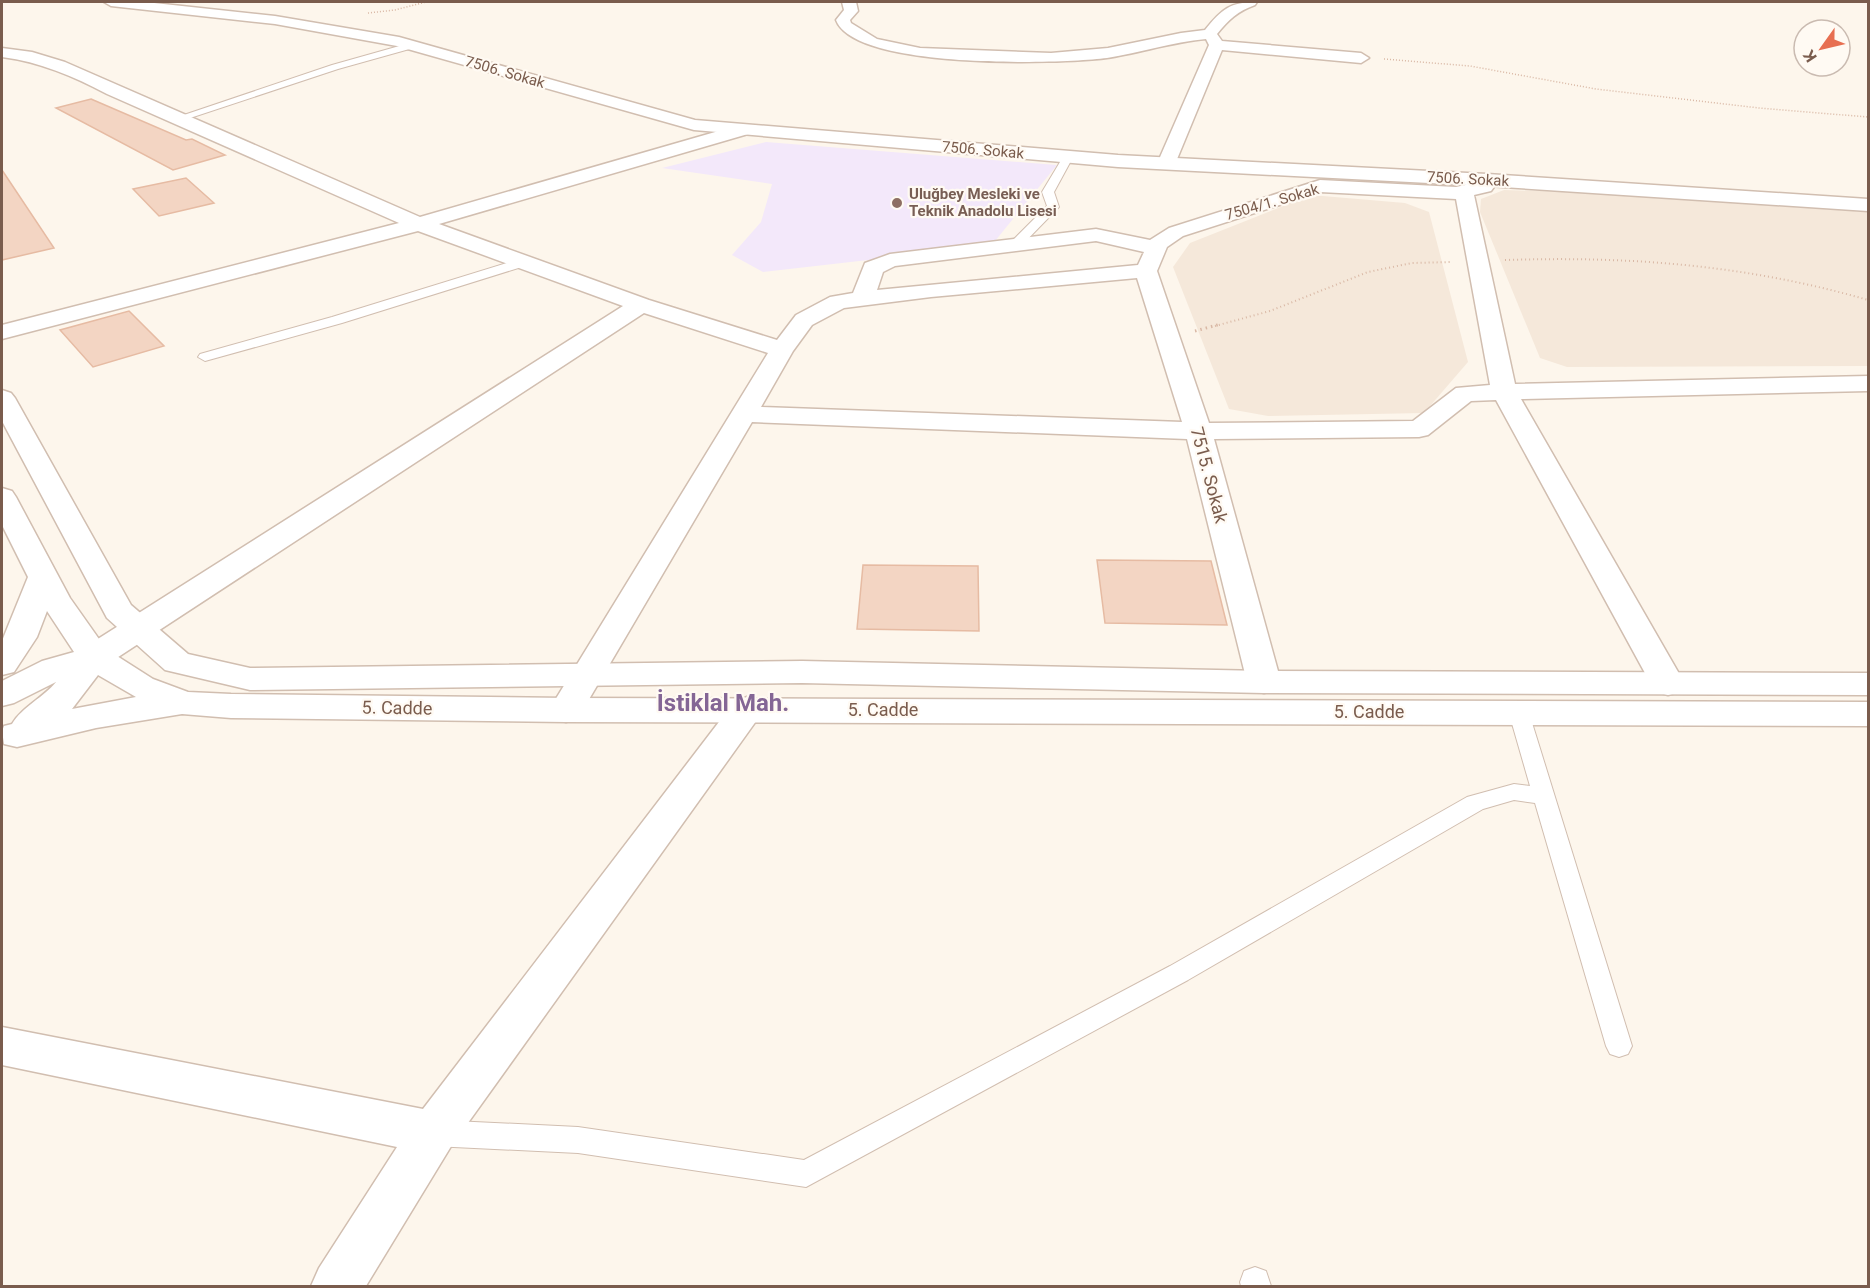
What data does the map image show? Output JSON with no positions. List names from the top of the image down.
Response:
{
  "streets": {
    "street": [
      "7506. Sokak",
      "7504/1. Sokak",
      "7515. Sokak",
      "5. Cadde"
    ]
  },
  "crossings": [
    ["7506. Sokak", "7504/1. Sokak"],
    ["7504/1. Sokak", "7515. Sokak"]
  ],
  "districts": ["İstiklal Mah."],
  "places": ["Uluğbey Mesleki ve Teknik Anadolu Lisesi"],
  "north": "bottom left"
}
